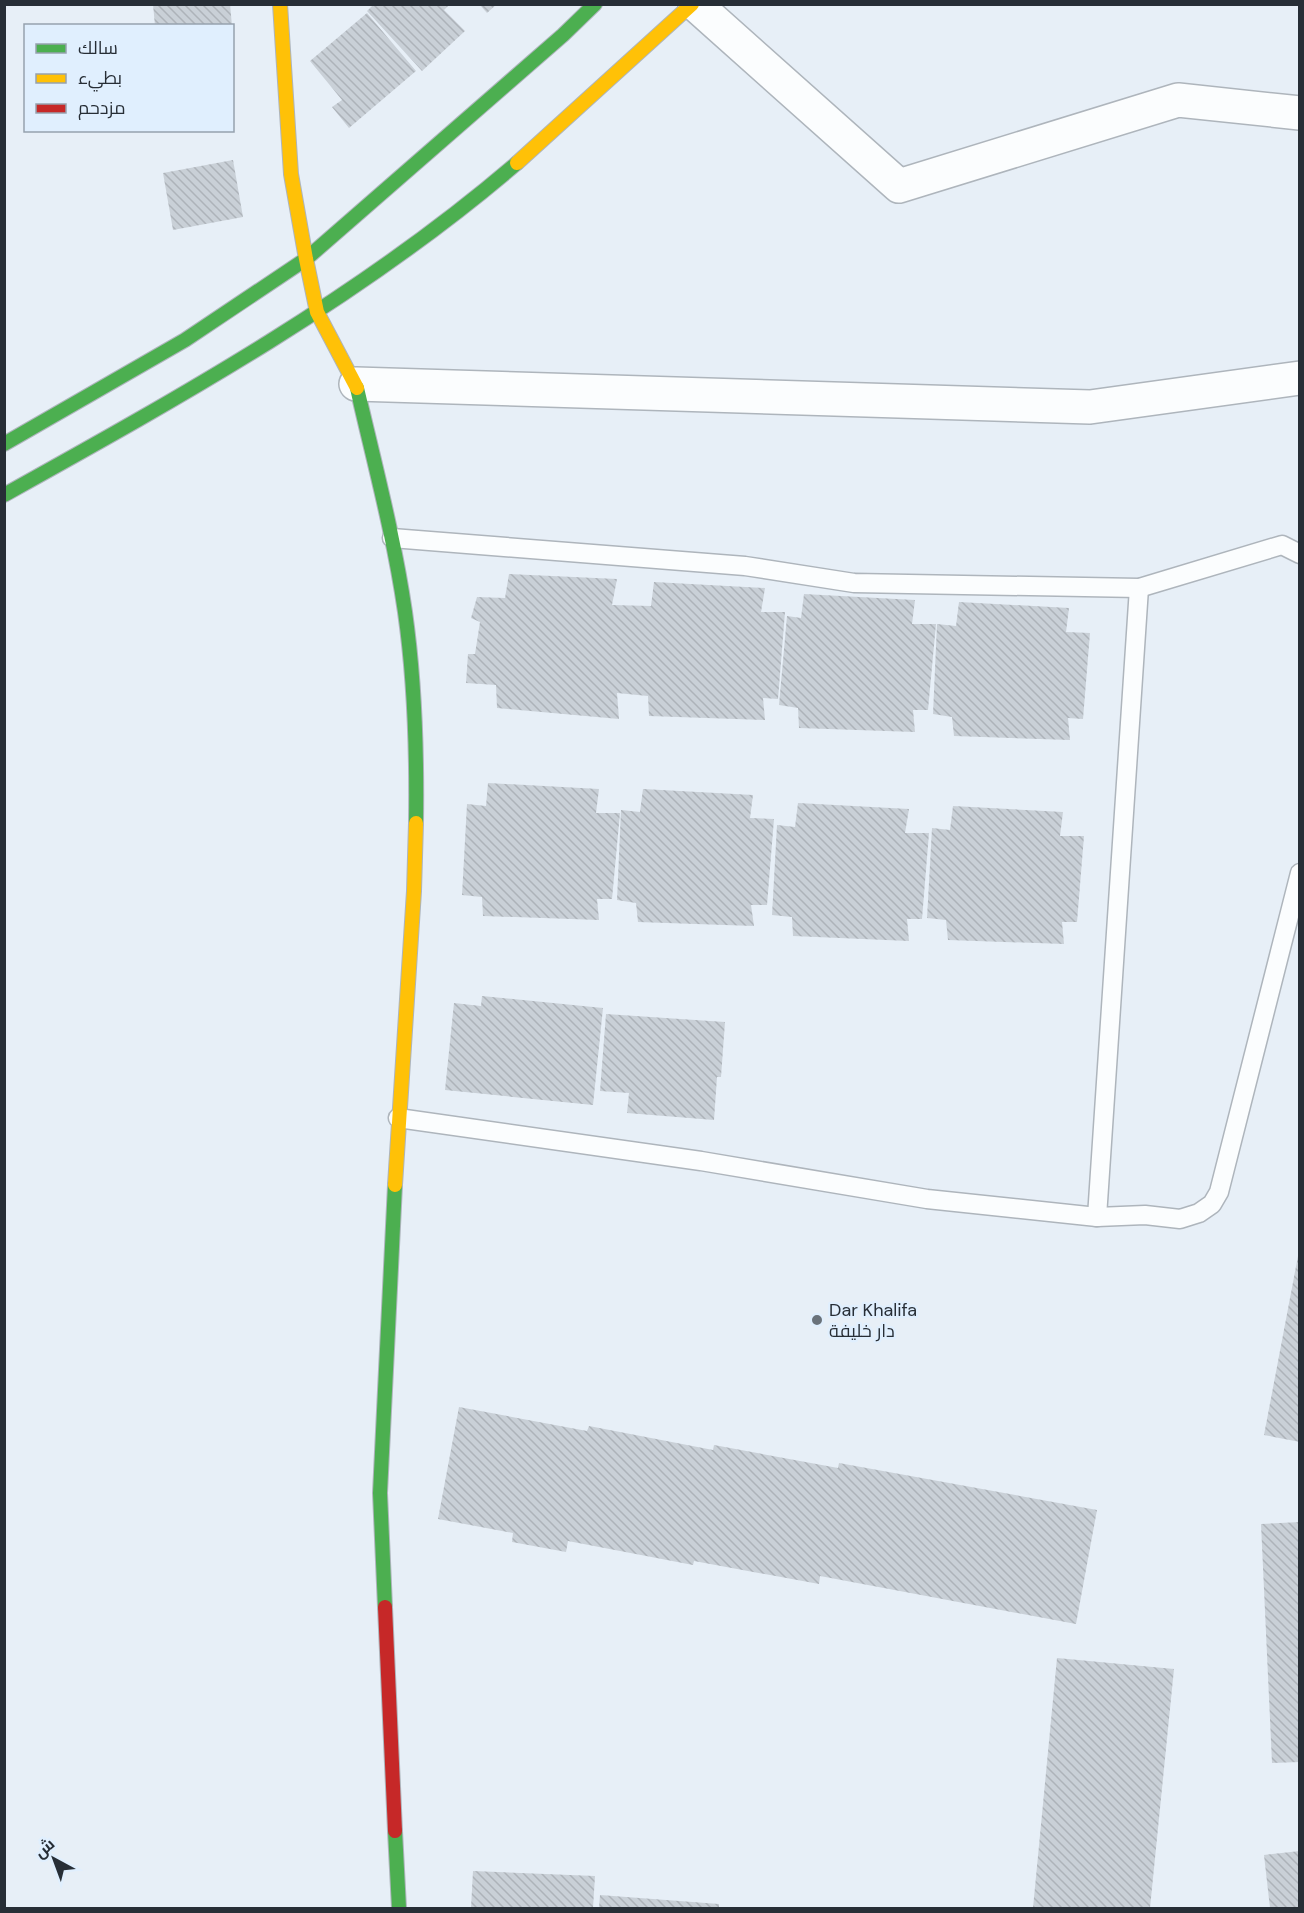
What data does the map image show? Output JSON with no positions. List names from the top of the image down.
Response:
{
  "places": ["Dar Khalifa دار خليفة"],
  "legend": ["سالك", "بطيء", "مزدحم"],
  "north": "top left"
}
